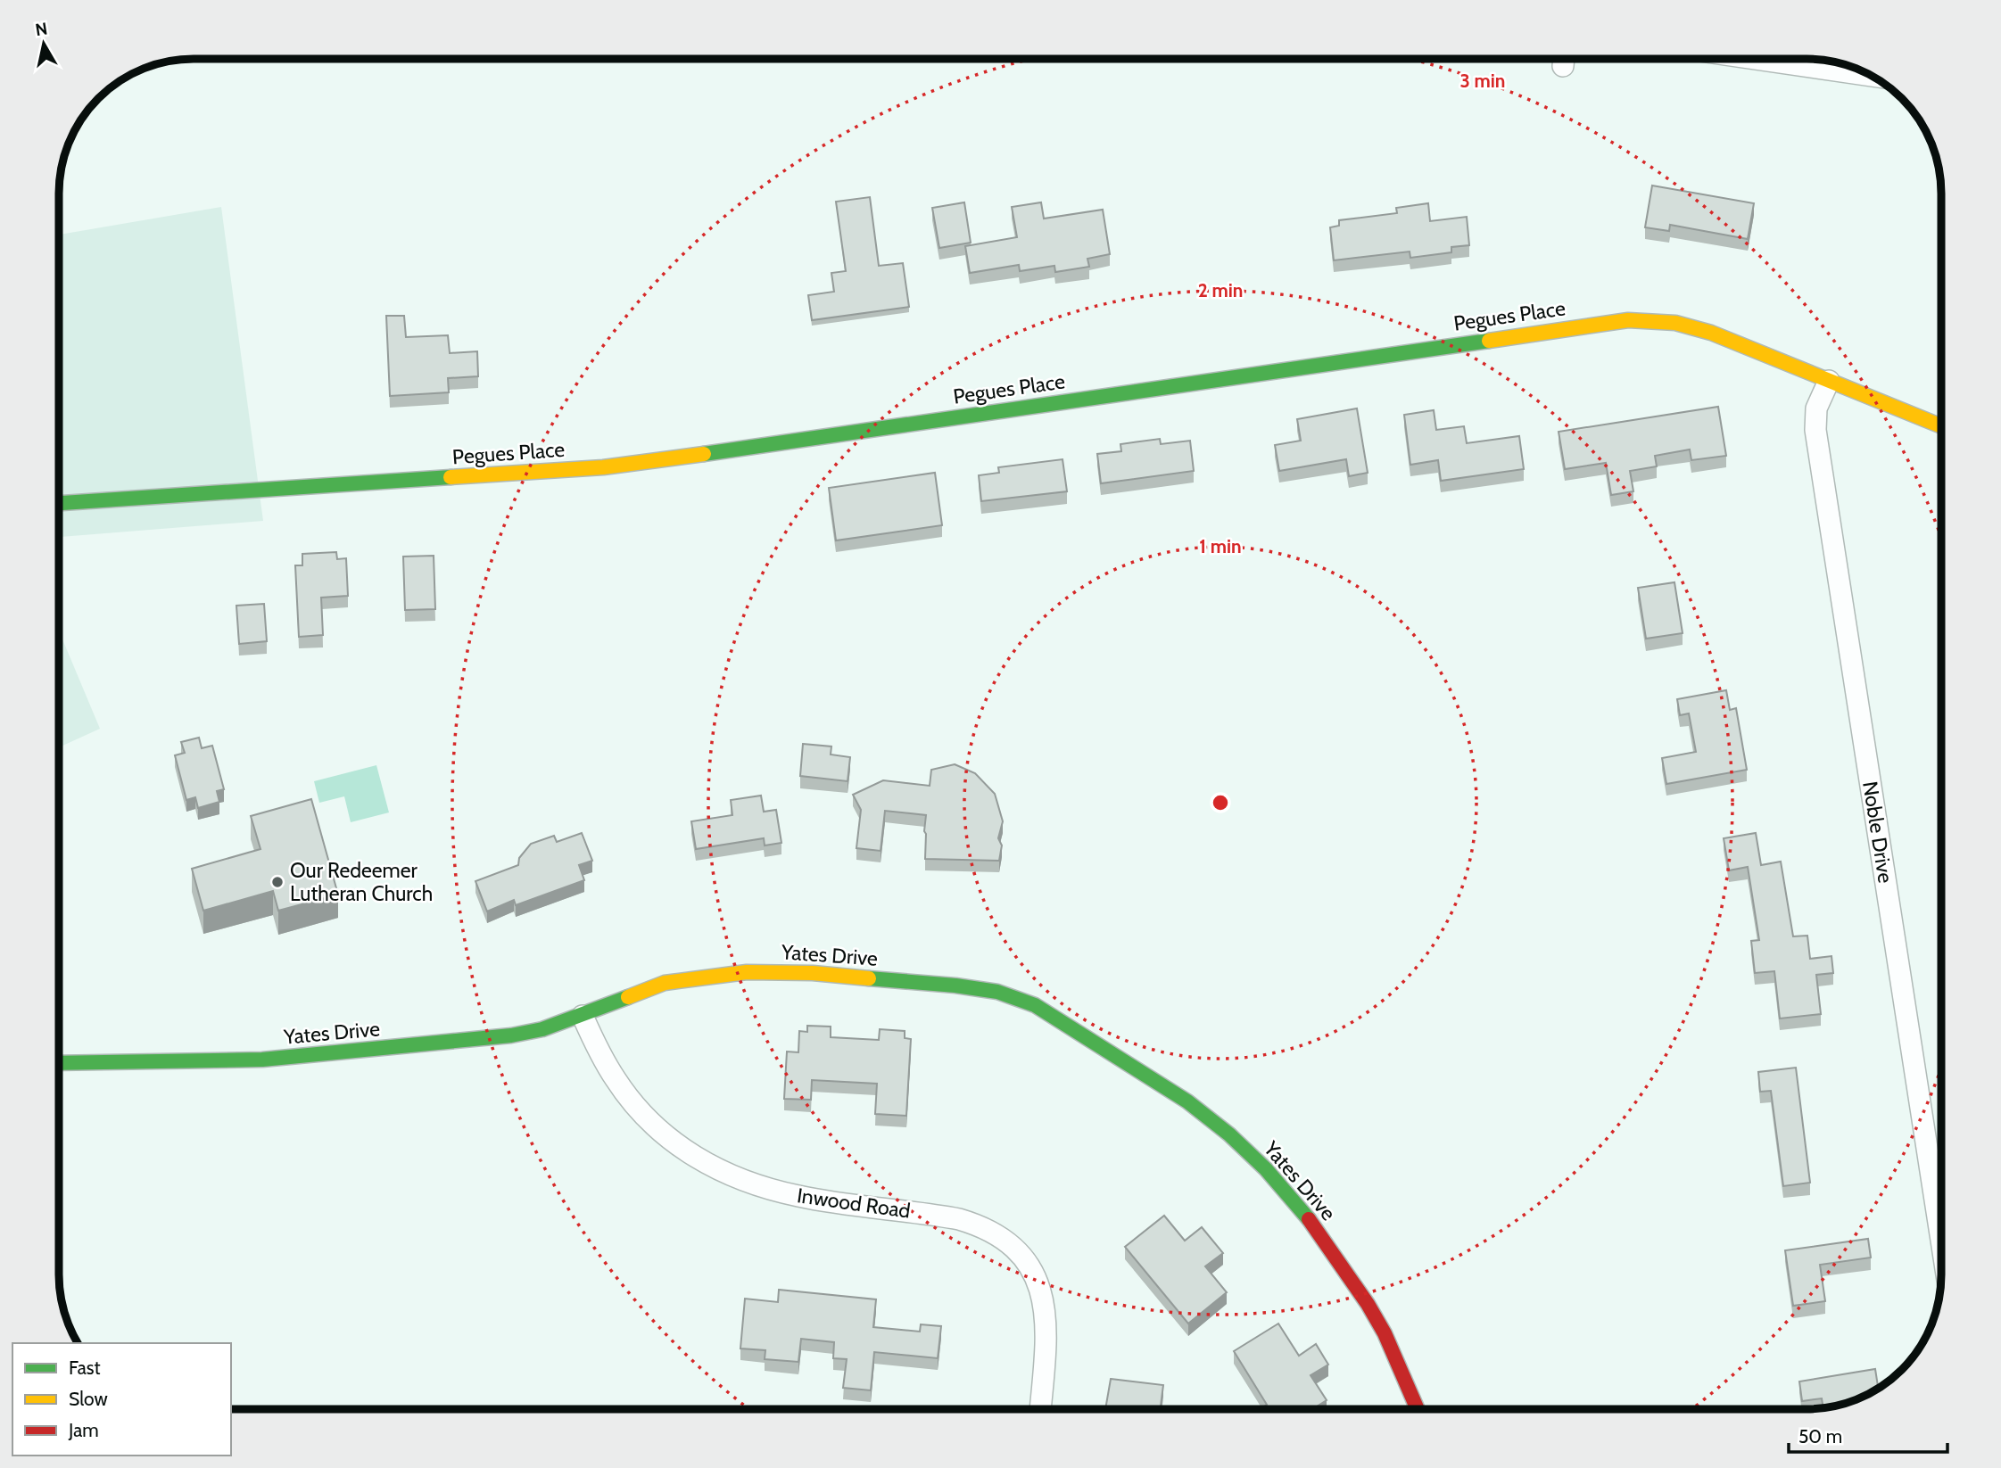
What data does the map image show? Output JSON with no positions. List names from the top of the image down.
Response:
{
  "streets": {
    "street": [
      "Pegues Place",
      "Noble Drive",
      "Yates Drive",
      "Inwood Road"
    ]
  },
  "crossings": [
    ["Pegues Place", "Noble Drive"],
    ["Yates Drive", "Inwood Road"]
  ],
  "places": ["Our Redeemer Lutheran Church"],
  "legend": ["Fast", "Slow", "Jam"],
  "scale_bar": "50 m",
  "north": "top",
  "rings": ["3 min", "2 min", "1 min"]
}
